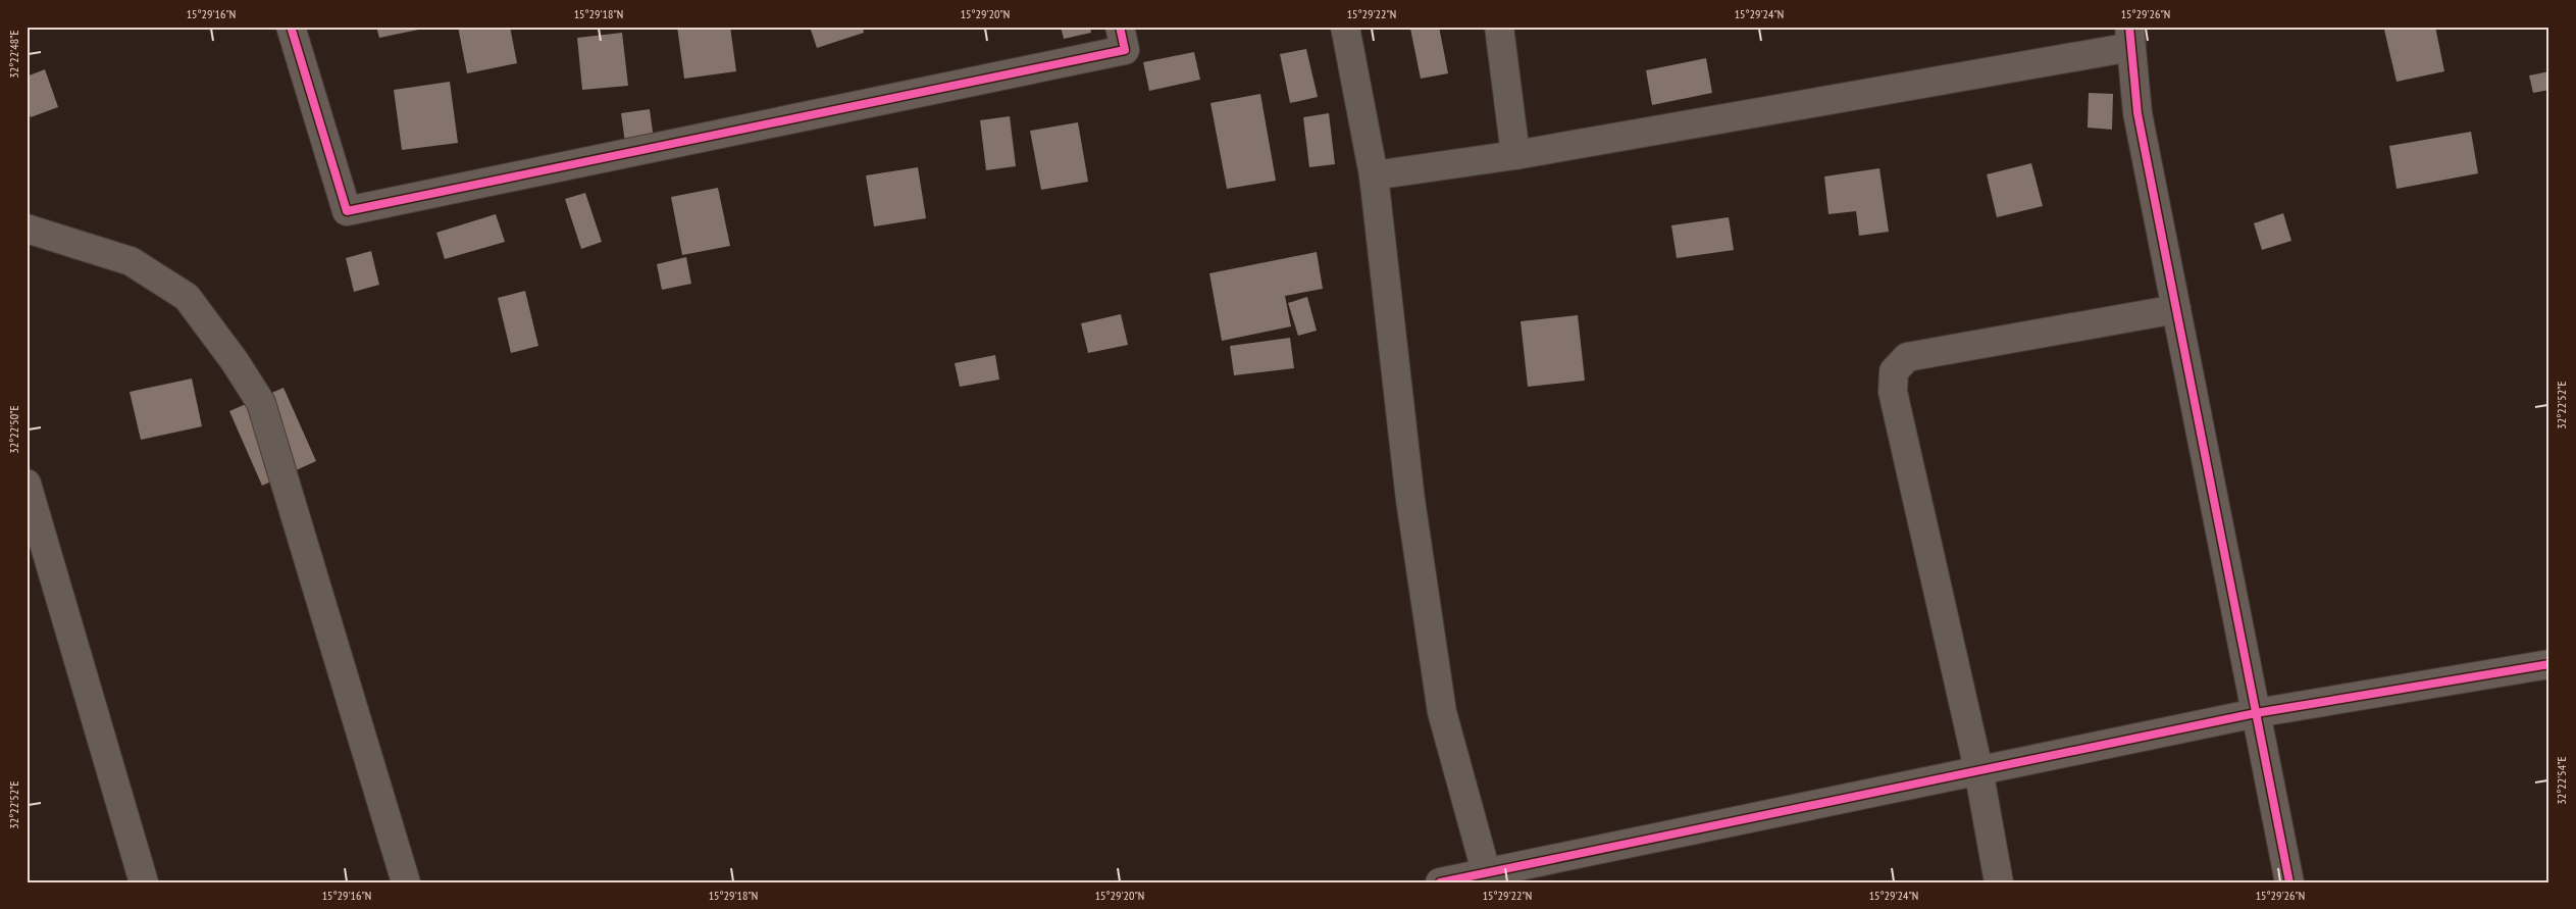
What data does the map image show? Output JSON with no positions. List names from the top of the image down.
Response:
{
  "coordinates": [
    "15°29'16\"N",
    "15°29'18\"N",
    "15°29'20\"N",
    "15°29'22\"N",
    "15°29'24\"N",
    "15°29'26\"N",
    "32°22'48\"E",
    "32°22'52\"E",
    "32°22'50\"E",
    "32°22'54\"E"
  ]
}
